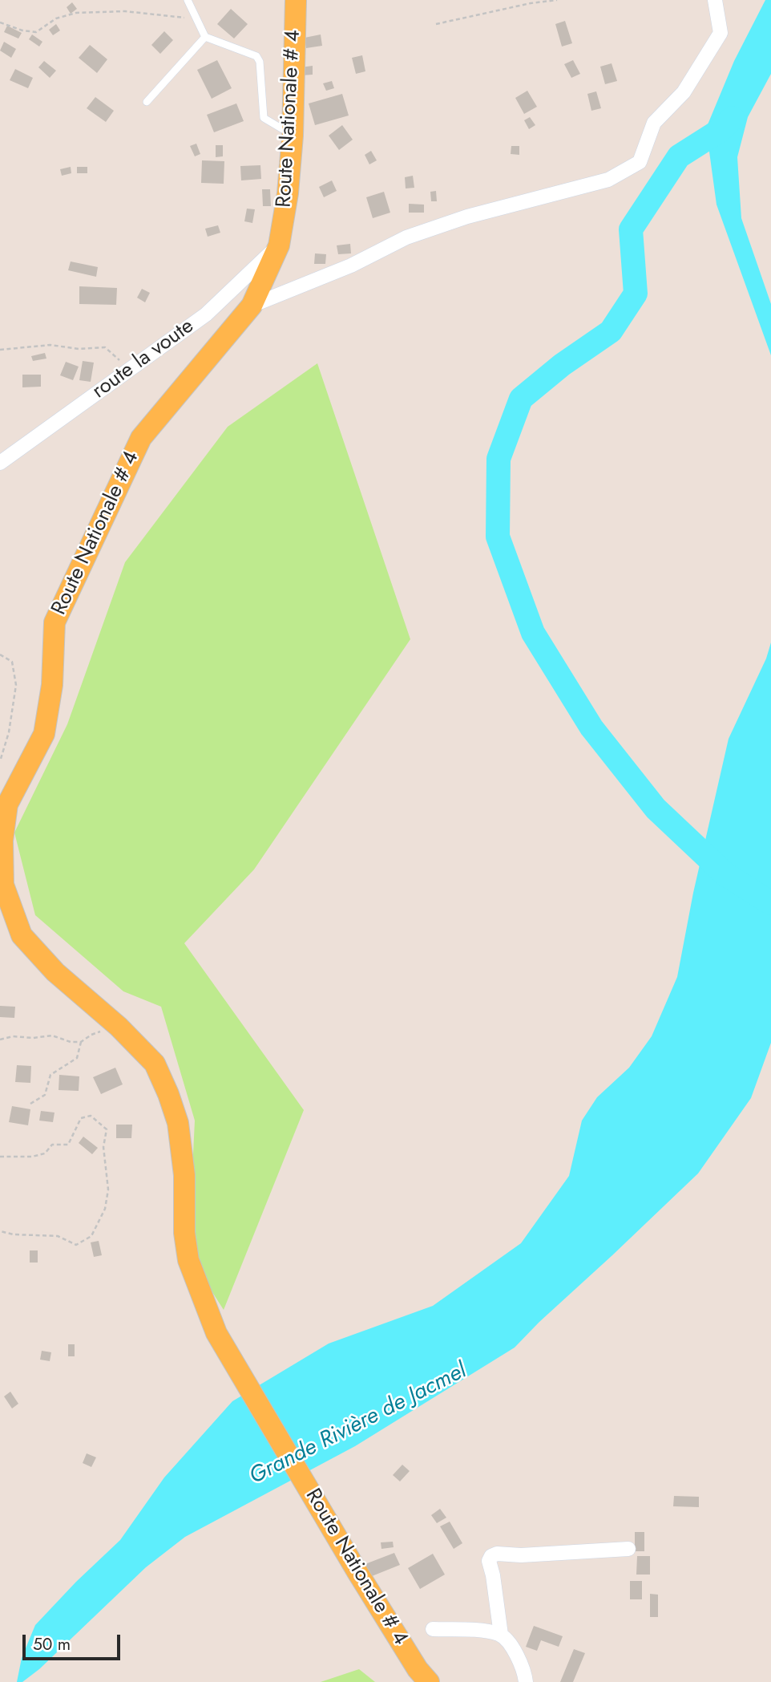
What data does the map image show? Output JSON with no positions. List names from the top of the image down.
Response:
{
  "streets": {
    "main road": ["Route Nationale # 4"],
    "street": ["route la voute"]
  },
  "crossings": [
    ["Route Nationale # 4", "route la voute"]
  ],
  "water": ["Grande Rivière de Jacmel"],
  "scale_bar": "50 m"
}
